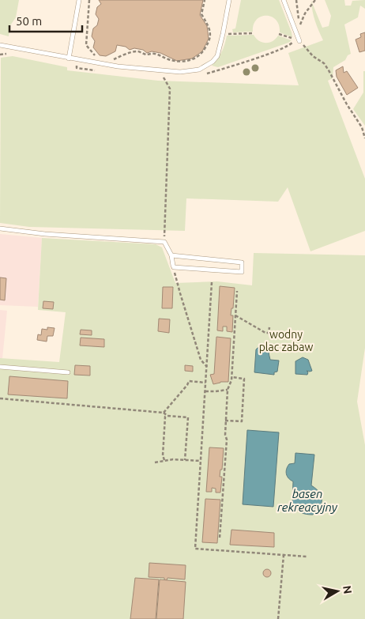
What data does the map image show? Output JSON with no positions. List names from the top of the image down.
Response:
{
  "water": ["basen rekreacyjny"],
  "parks": ["wodny plac zabaw"],
  "scale_bar": "50 m",
  "north": "right"
}
